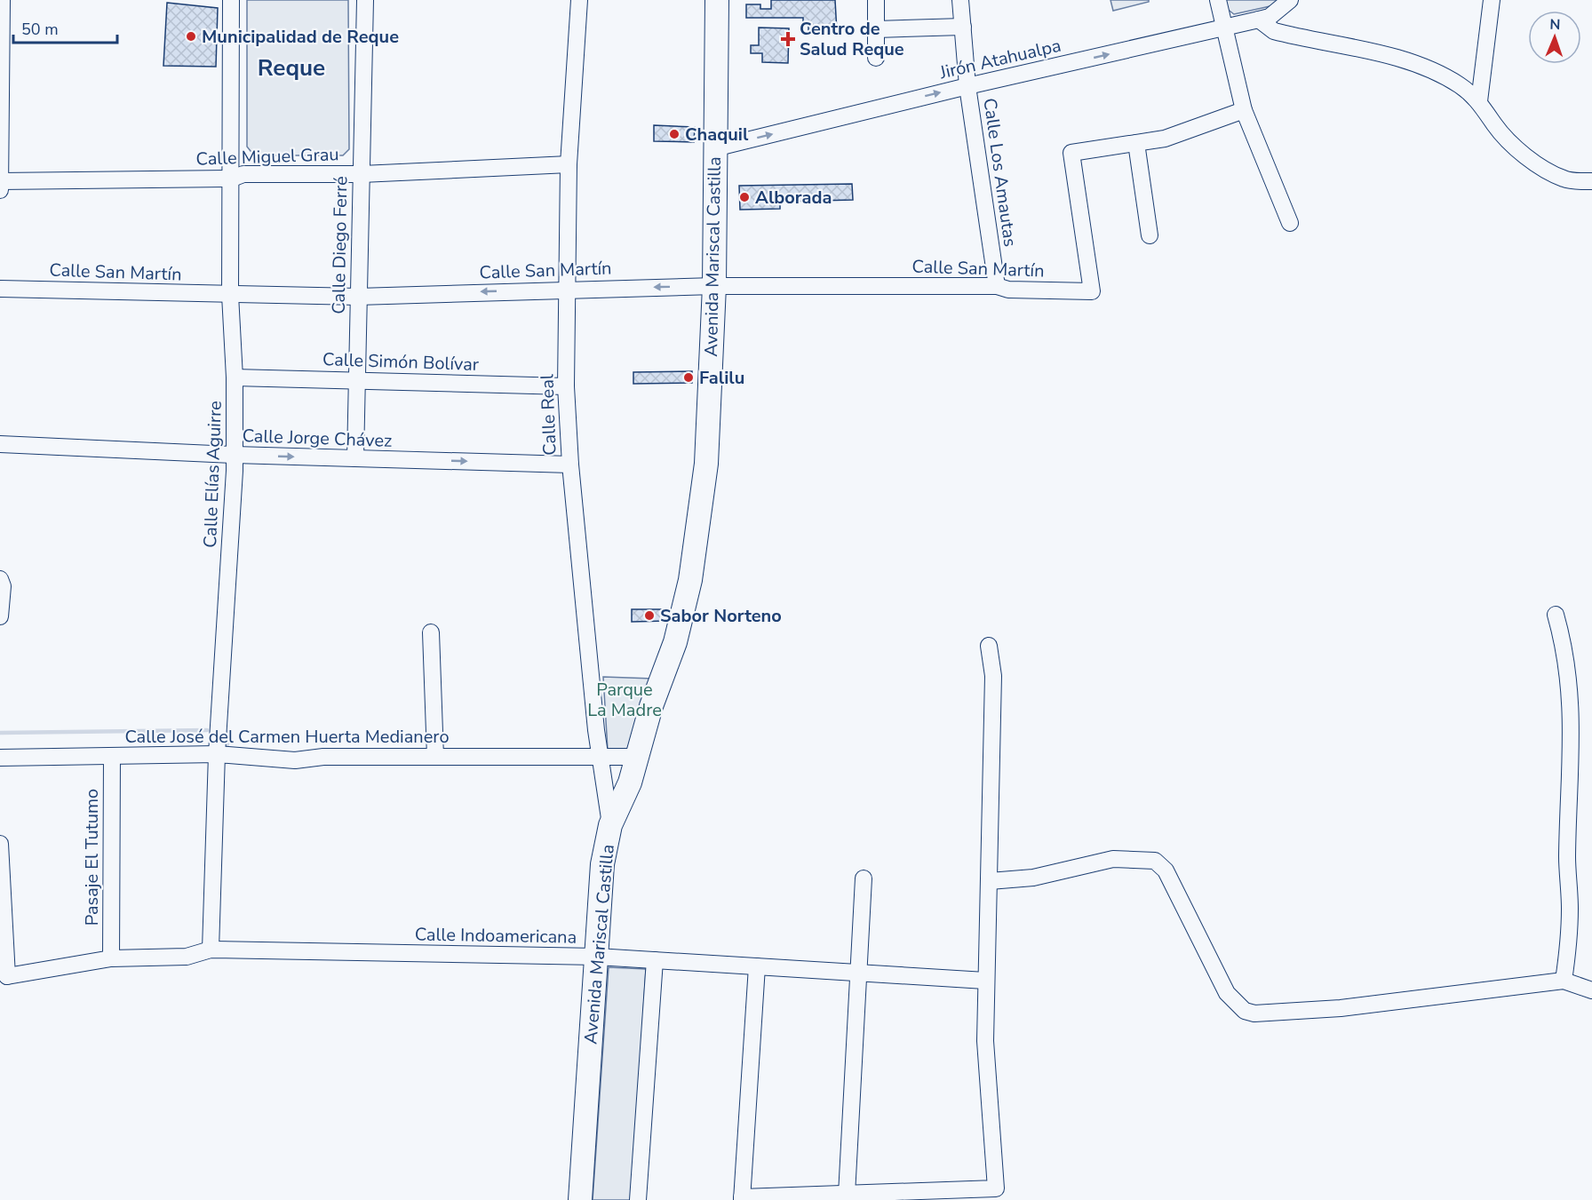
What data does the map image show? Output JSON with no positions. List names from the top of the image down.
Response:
{
  "streets": {
    "highway": ["Avenida Mariscal Castilla"],
    "street": [
      "Jirón Atahualpa",
      "Calle Miguel Grau",
      "Calle Los Amautas",
      "Calle Diego Ferré",
      "Calle San Martín",
      "Calle Simón Bolívar",
      "Calle Real",
      "Calle Jorge Chávez",
      "Calle Elías Aguirre",
      "Calle José del Carmen Huerta Medianero",
      "Pasaje El Tutumo",
      "Calle Indoamericana"
    ]
  },
  "crossings": [
    ["Jirón Atahualpa", "Calle Los Amautas"],
    ["Jirón Atahualpa", "Avenida Mariscal Castilla"],
    ["Calle Miguel Grau", "Calle Diego Ferré"],
    ["Calle Miguel Grau", "Calle Real"],
    ["Calle Miguel Grau", "Calle Elías Aguirre"],
    ["Calle Los Amautas", "Calle San Martín"],
    ["Calle Diego Ferré", "Calle San Martín"],
    ["Calle Diego Ferré", "Calle Simón Bolívar"],
    ["Calle Diego Ferré", "Calle Jorge Chávez"],
    ["Avenida Mariscal Castilla", "Calle San Martín"],
    ["Avenida Mariscal Castilla", "Calle Real"],
    ["Avenida Mariscal Castilla", "Calle José del Carmen Huerta Medianero"],
    ["Avenida Mariscal Castilla", "Calle Indoamericana"],
    ["Calle San Martín", "Calle Real"],
    ["Calle San Martín", "Calle Elías Aguirre"],
    ["Calle Simón Bolívar", "Calle Real"],
    ["Calle Simón Bolívar", "Calle Elías Aguirre"],
    ["Calle Real", "Calle Jorge Chávez"],
    ["Calle Real", "Calle José del Carmen Huerta Medianero"],
    ["Calle Jorge Chávez", "Calle Elías Aguirre"],
    ["Calle Elías Aguirre", "Calle José del Carmen Huerta Medianero"],
    ["Calle Elías Aguirre", "Calle Indoamericana"],
    ["Calle José del Carmen Huerta Medianero", "Pasaje El Tutumo"],
    ["Pasaje El Tutumo", "Calle Indoamericana"]
  ],
  "one_way": ["Calle Jorge Chávez"],
  "districts": ["Reque"],
  "parks": ["Parque La Madre"],
  "places": {
    "other": [
      "Municipalidad de Reque",
      "Chaquil",
      "Alborada",
      "Falilu",
      "Sabor Norteno"
    ],
    "health": ["Centro de Salud Reque"]
  },
  "scale_bar": "50 m",
  "north": "top"
}
